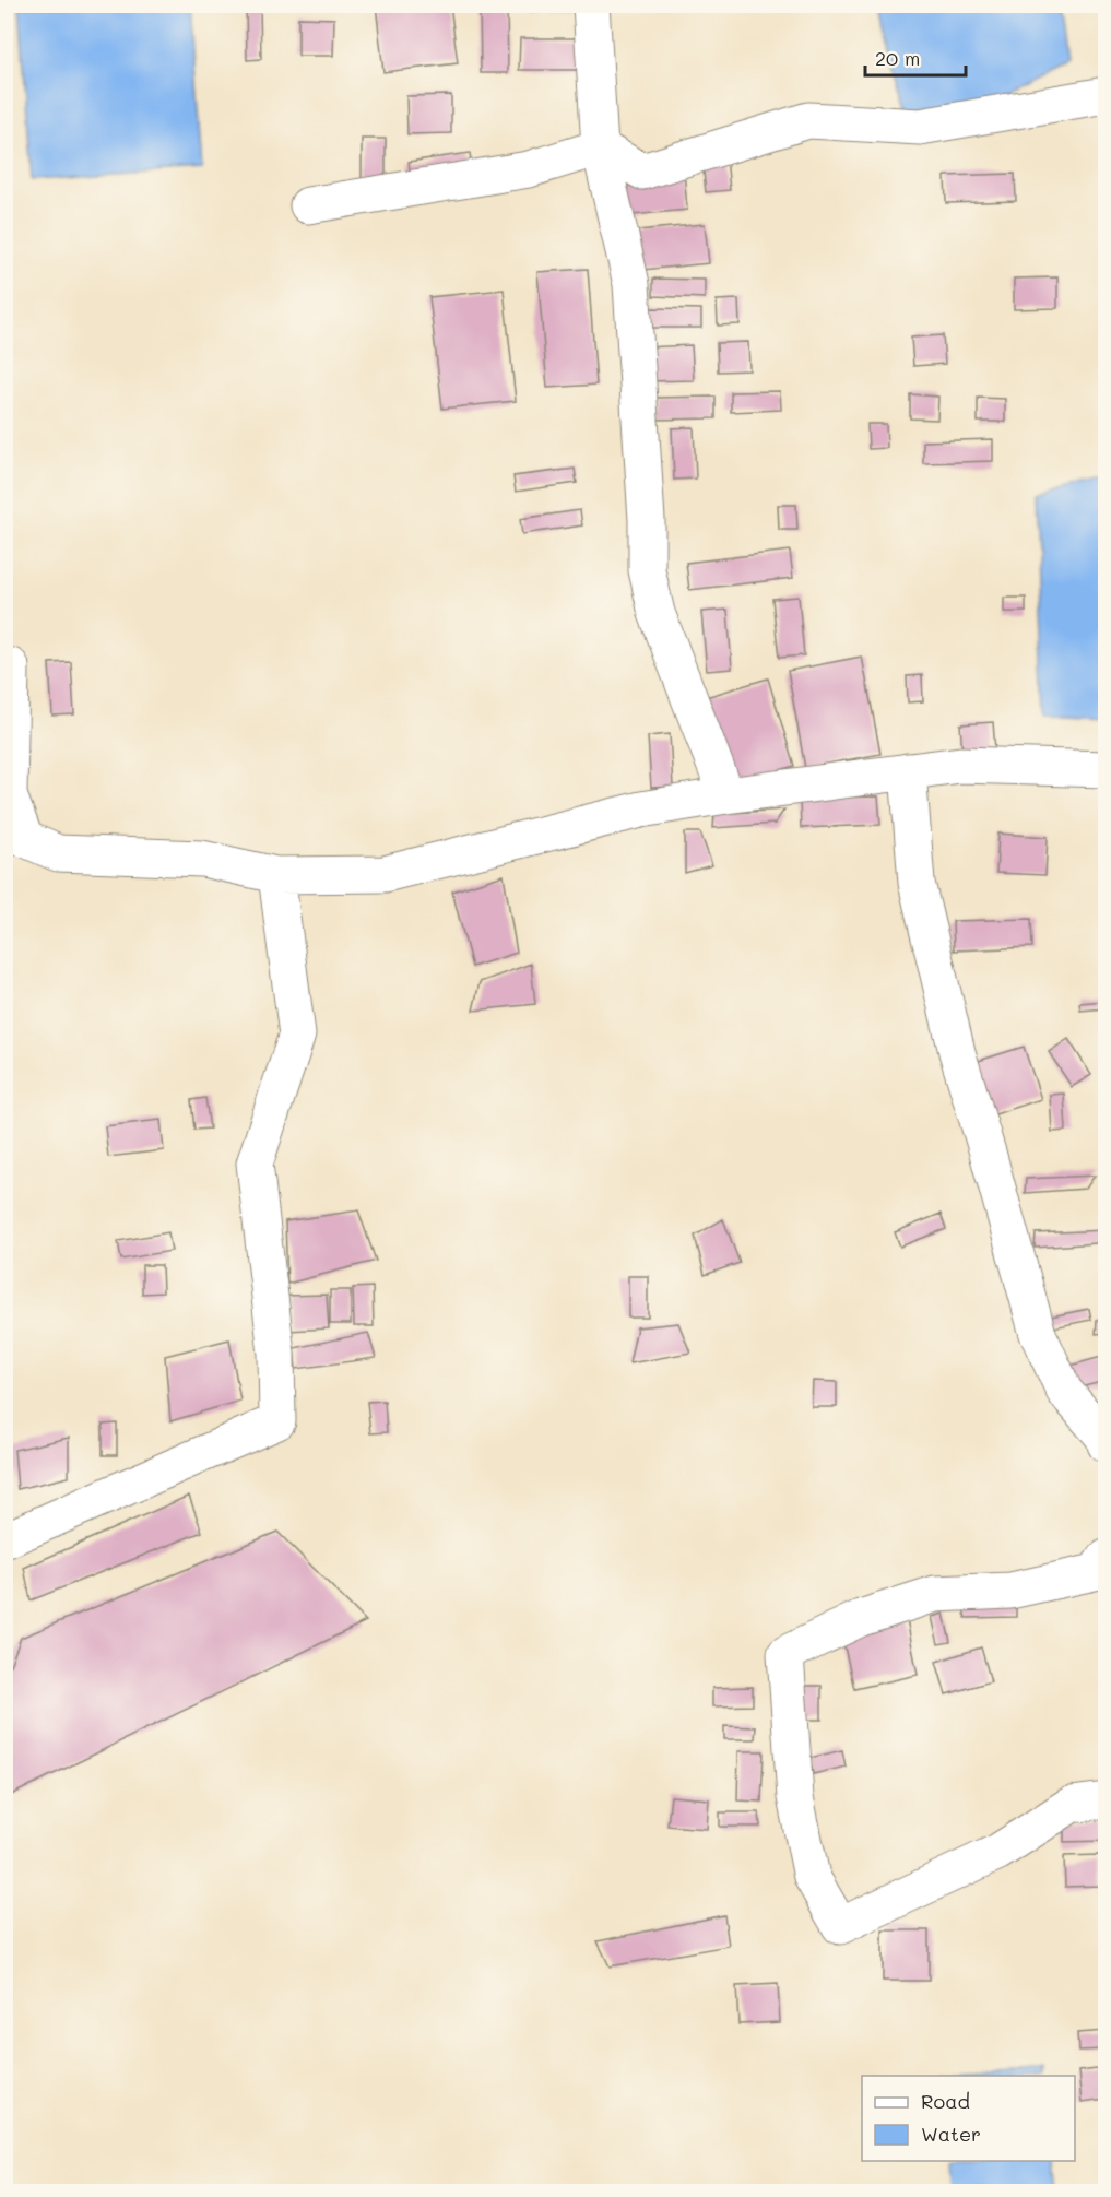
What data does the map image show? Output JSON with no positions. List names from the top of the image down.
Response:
{
  "legend": ["Road", "Water"],
  "scale_bar": "20 m"
}
